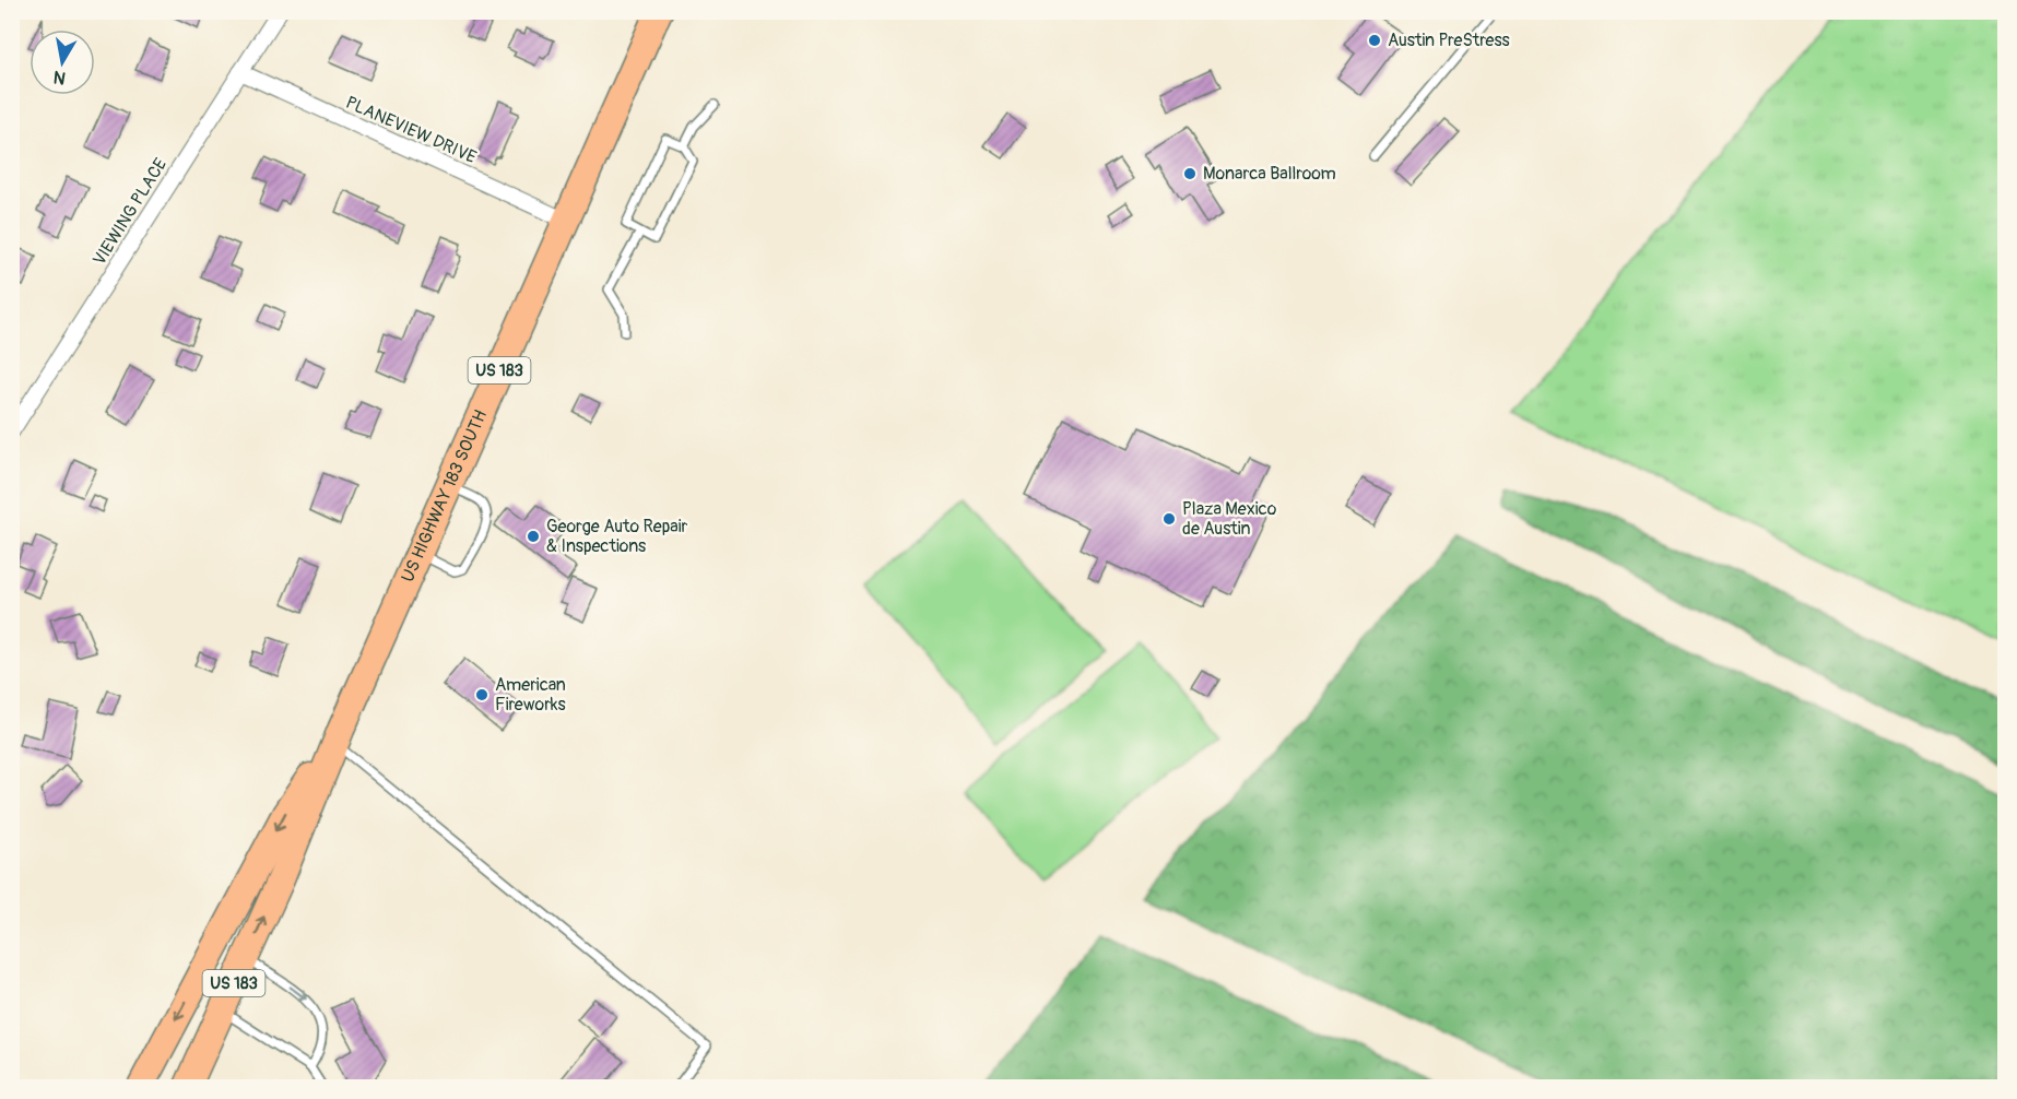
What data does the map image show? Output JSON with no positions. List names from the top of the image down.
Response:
{
  "streets": {
    "highway": ["US 183", "US HIGHWAY 183 SOUTH"],
    "street": ["PLANEVIEW DRIVE", "VIEWING PLACE"]
  },
  "crossings": [
    ["PLANEVIEW DRIVE", "VIEWING PLACE"],
    ["PLANEVIEW DRIVE", "US HIGHWAY 183 SOUTH"]
  ],
  "places": [
    "Austin PreStress",
    "Monarca Ballroom",
    "Plaza Mexico de Austin",
    "George Auto Repair & Inspections",
    "American Fireworks"
  ],
  "north": "bottom"
}
